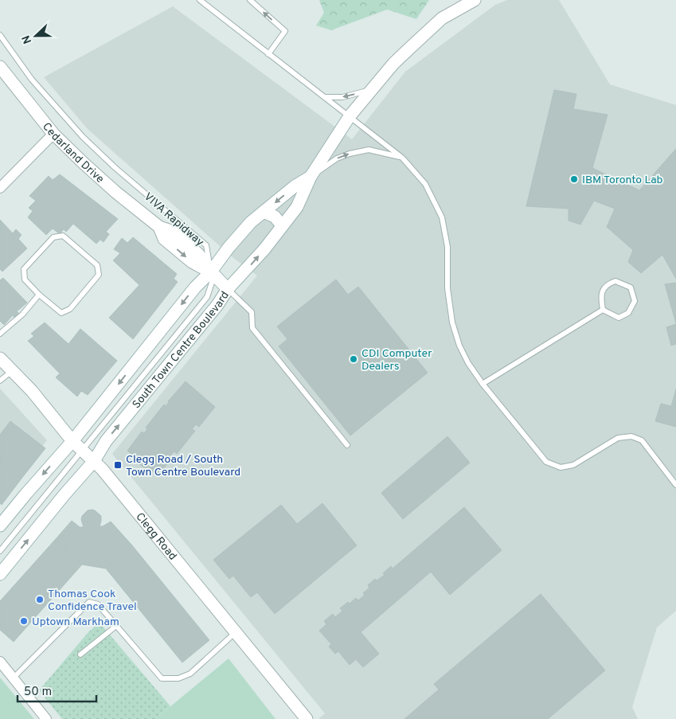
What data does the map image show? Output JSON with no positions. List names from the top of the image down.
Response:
{
  "streets": {
    "main road": ["Cedarland Drive", "South Town Centre Boulevard", "Clegg Road"],
    "lane": ["VIVA Rapidway"]
  },
  "crossings": [
    ["Cedarland Drive", "VIVA Rapidway"],
    ["Cedarland Drive", "South Town Centre Boulevard"],
    ["VIVA Rapidway", "Clegg Road"],
    ["South Town Centre Boulevard", "Clegg Road"]
  ],
  "places": {
    "other": [
      "IBM Toronto Lab",
      "CDI Computer Dealers",
      "Thomas Cook Confidence Travel",
      "Uptown Markham"
    ],
    "transit": ["Clegg Road / South Town Centre Boulevard"]
  },
  "scale_bar": "50 m",
  "north": "left"
}
